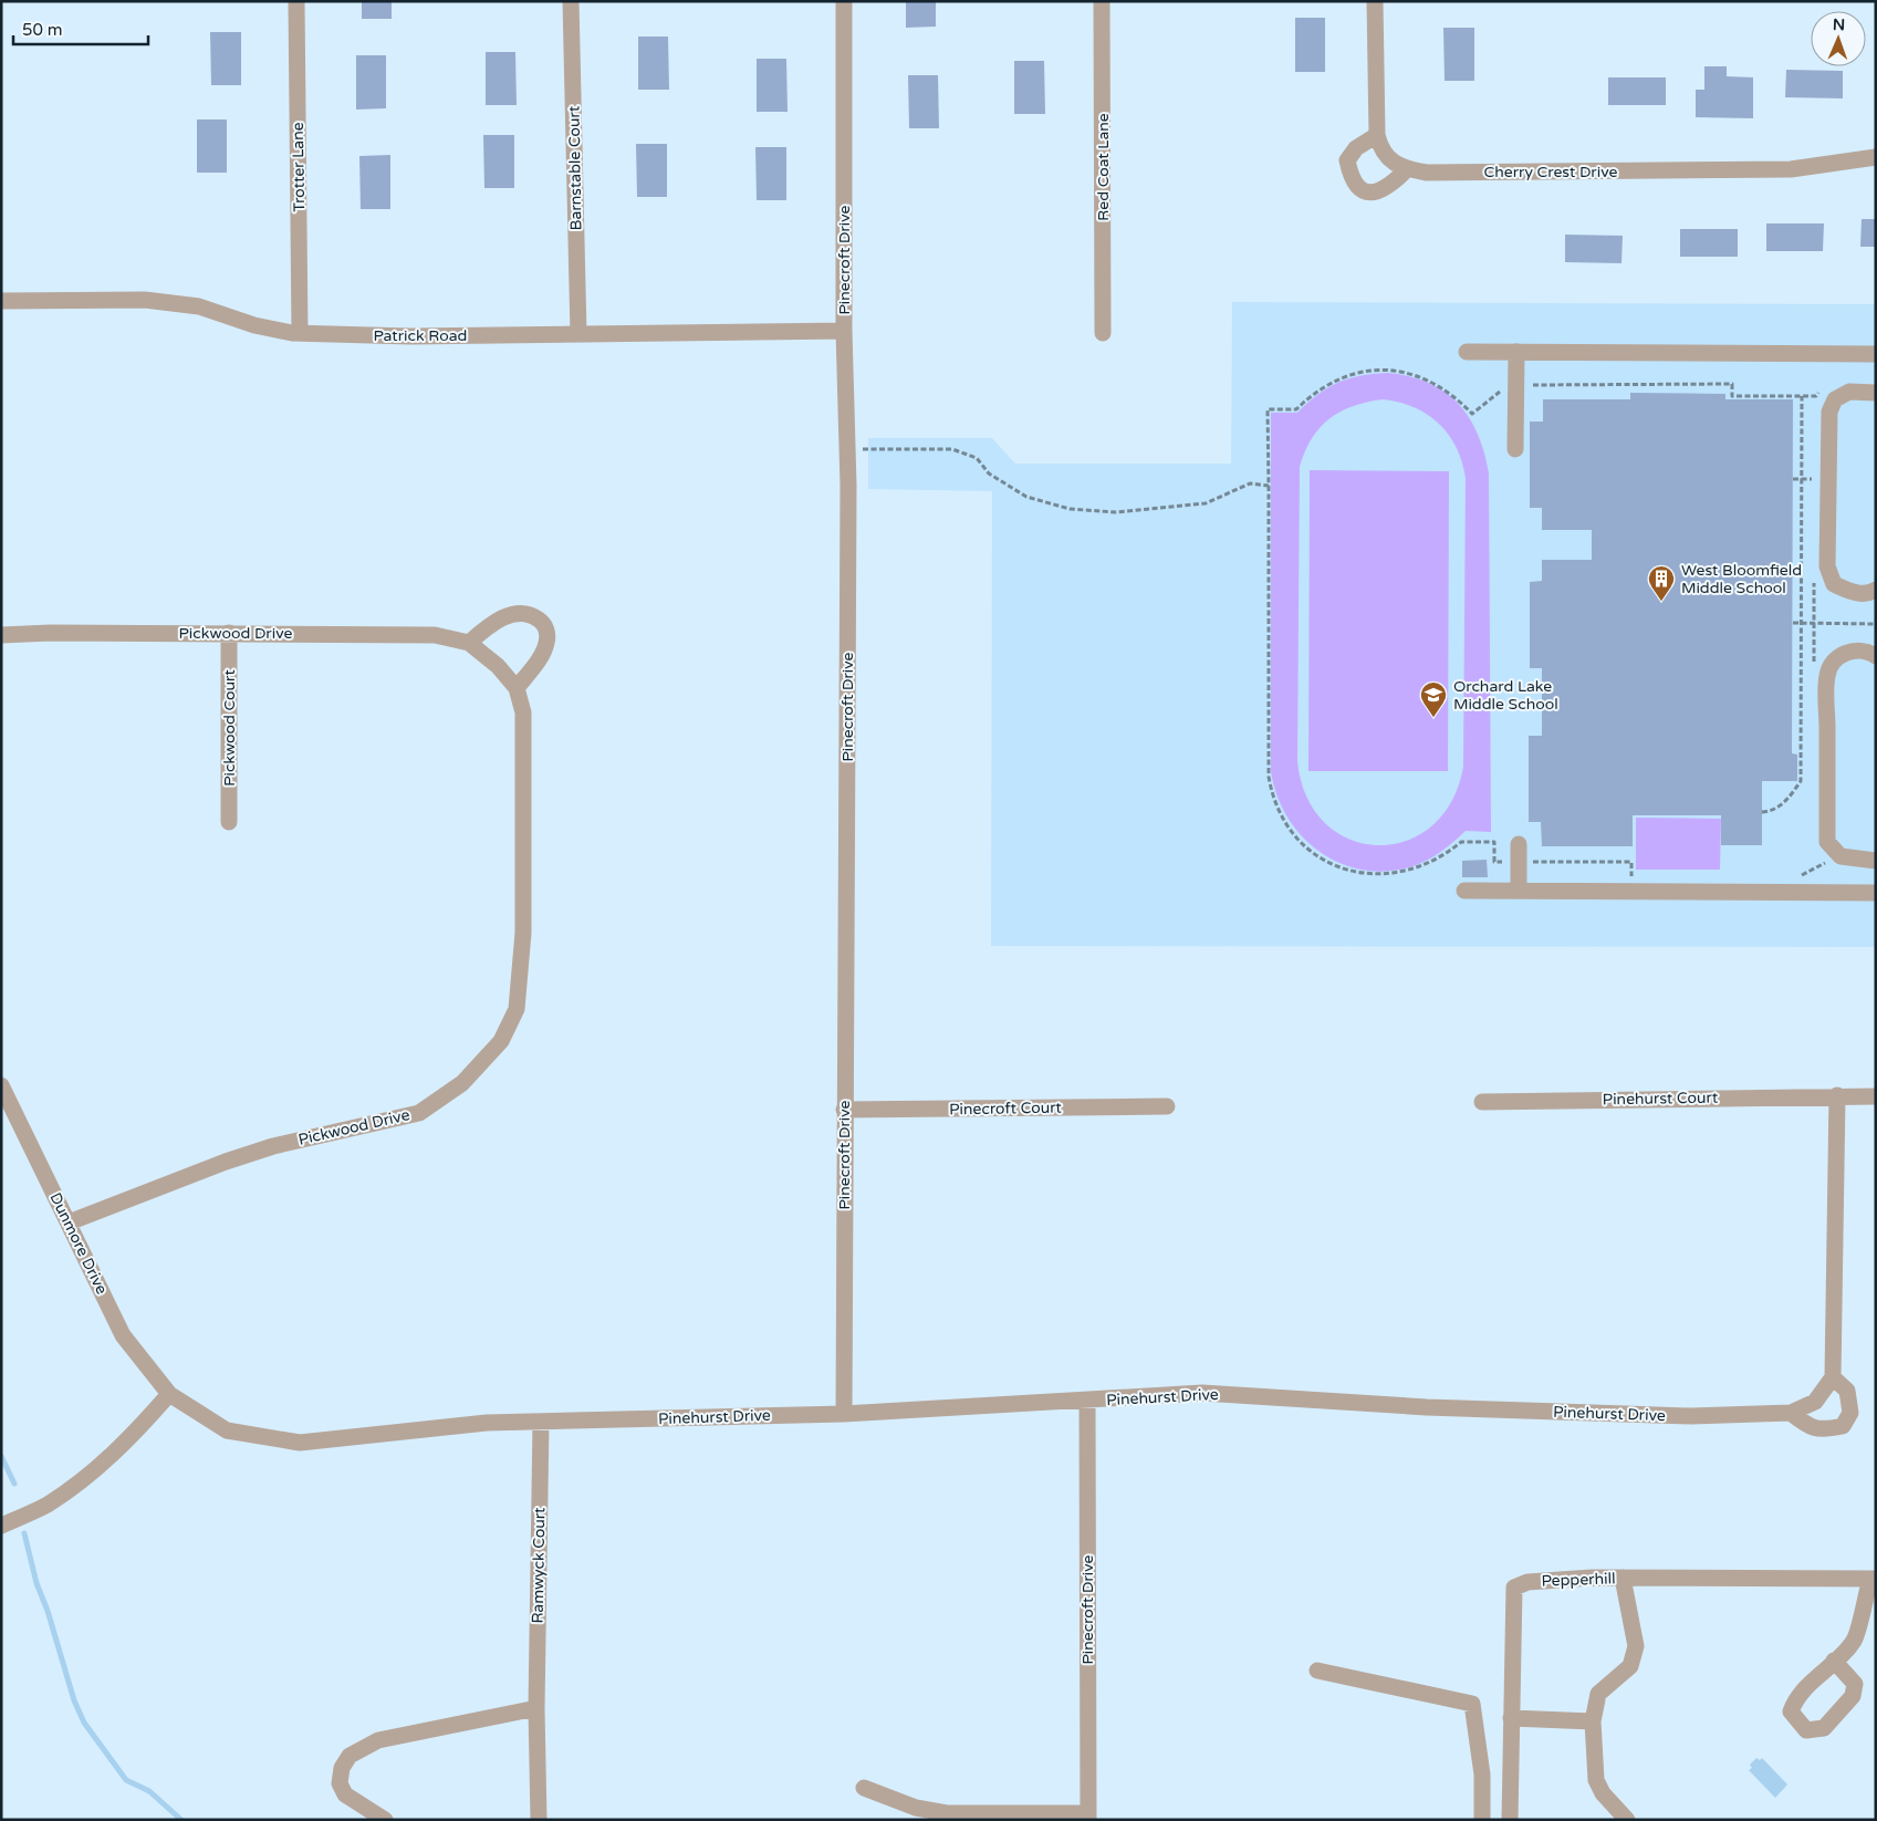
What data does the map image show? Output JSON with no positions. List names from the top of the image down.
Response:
{
  "streets": {
    "street": [
      "Trotter Lane",
      "Red Coat Lane",
      "Barnstable Court",
      "Cherry Crest Drive",
      "Pinecroft Drive",
      "Patrick Road",
      "Pickwood Drive",
      "Pickwood Court",
      "Pinehurst Court",
      "Pinecroft Court",
      "Dunmore Drive",
      "Pinehurst Drive",
      "Ramwyck Court",
      "Pepperhill"
    ]
  },
  "crossings": [
    ["Trotter Lane", "Patrick Road"],
    ["Barnstable Court", "Patrick Road"],
    ["Pinecroft Drive", "Patrick Road"],
    ["Pinecroft Drive", "Pinecroft Court"],
    ["Pinecroft Drive", "Pinehurst Drive"],
    ["Pickwood Drive", "Pickwood Court"],
    ["Pickwood Drive", "Dunmore Drive"],
    ["Dunmore Drive", "Pinehurst Drive"],
    ["Pinehurst Drive", "Ramwyck Court"]
  ],
  "places": {
    "building": ["West Bloomfield Middle School"],
    "school or university": ["Orchard Lake Middle School"]
  },
  "scale_bar": "50 m",
  "north": "top"
}
